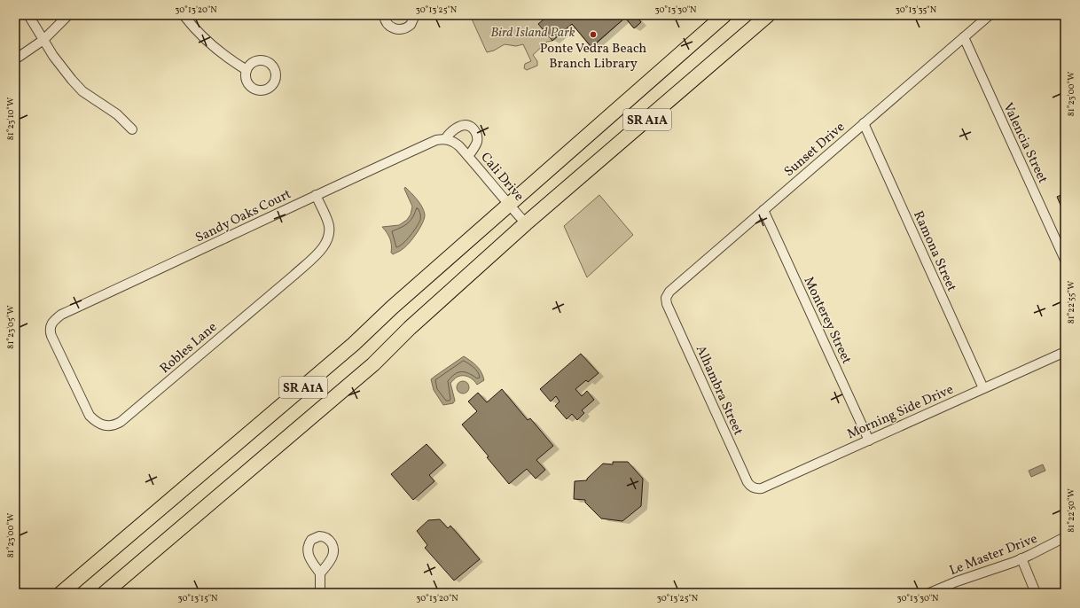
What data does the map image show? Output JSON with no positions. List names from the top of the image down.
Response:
{
  "streets": {
    "main road": ["SR A1A"],
    "street": [
      "Valencia Street",
      "Sunset Drive",
      "Cali Drive",
      "Sandy Oaks Court",
      "Ramona Street",
      "Monterey Street",
      "Robles Lane",
      "Alhambra Street",
      "Morning Side Drive",
      "Le Master Drive"
    ]
  },
  "crossings": [
    ["SR A1A", "Cali Drive"],
    ["Valencia Street", "Sunset Drive"],
    ["Sunset Drive", "Ramona Street"],
    ["Sunset Drive", "Monterey Street"],
    ["Sunset Drive", "Alhambra Street"],
    ["Cali Drive", "Sandy Oaks Court"],
    ["Sandy Oaks Court", "Robles Lane"],
    ["Ramona Street", "Morning Side Drive"],
    ["Monterey Street", "Morning Side Drive"],
    ["Alhambra Street", "Morning Side Drive"]
  ],
  "parks": ["Bird Island Park"],
  "places": ["Ponte Vedra Beach Branch Library"],
  "coordinates": [
    "30°13'20\"N",
    "30°13'25\"N",
    "30°13'30\"N",
    "30°13'35\"N",
    "81°23'00\"W",
    "81°23'10\"W",
    "81°22'55\"W",
    "81°23'05\"W",
    "81°22'50\"W",
    "30°13'15\"N"
  ]
}
